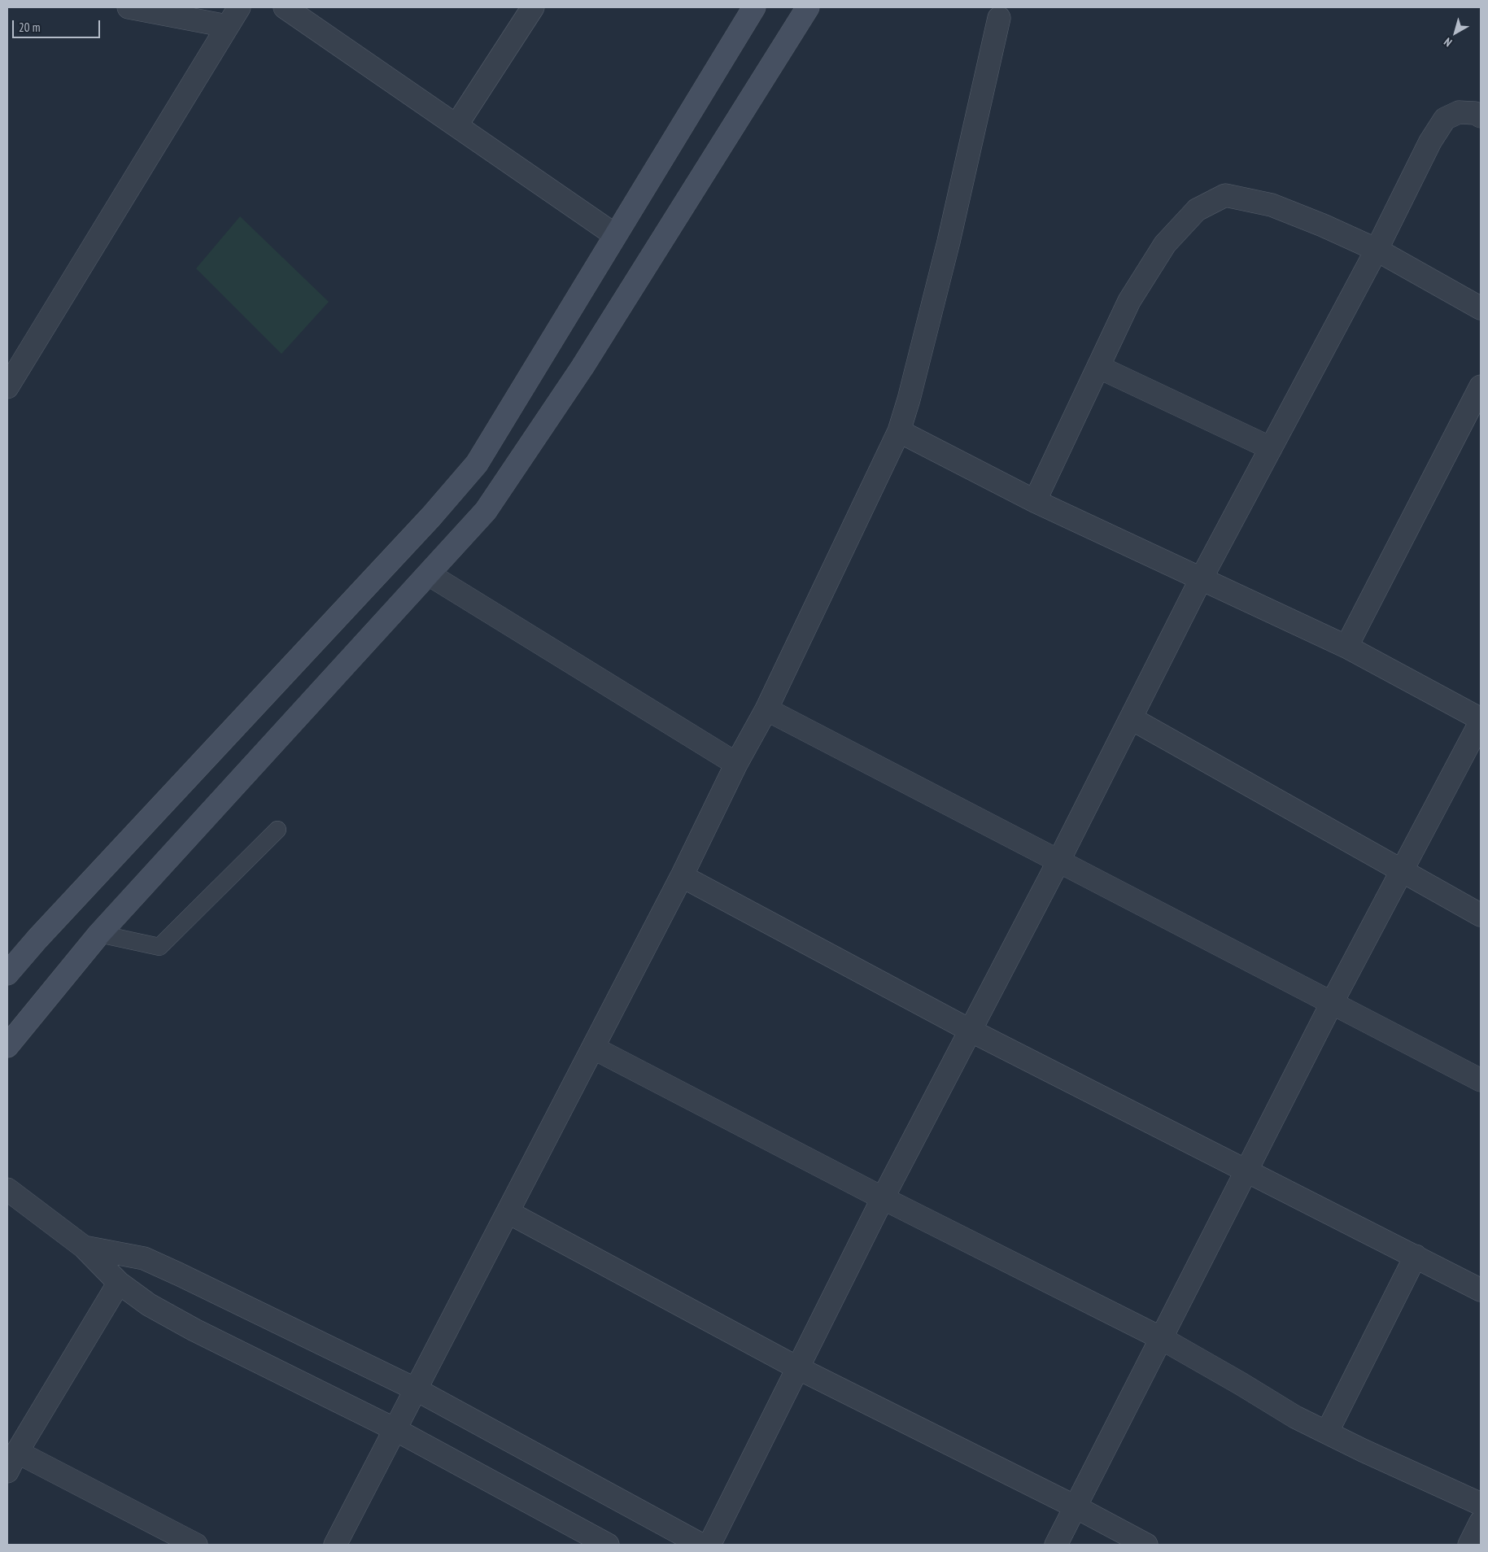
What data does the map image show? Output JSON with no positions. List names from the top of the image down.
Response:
{
  "scale_bar": "20 m",
  "north": "bottom left"
}
